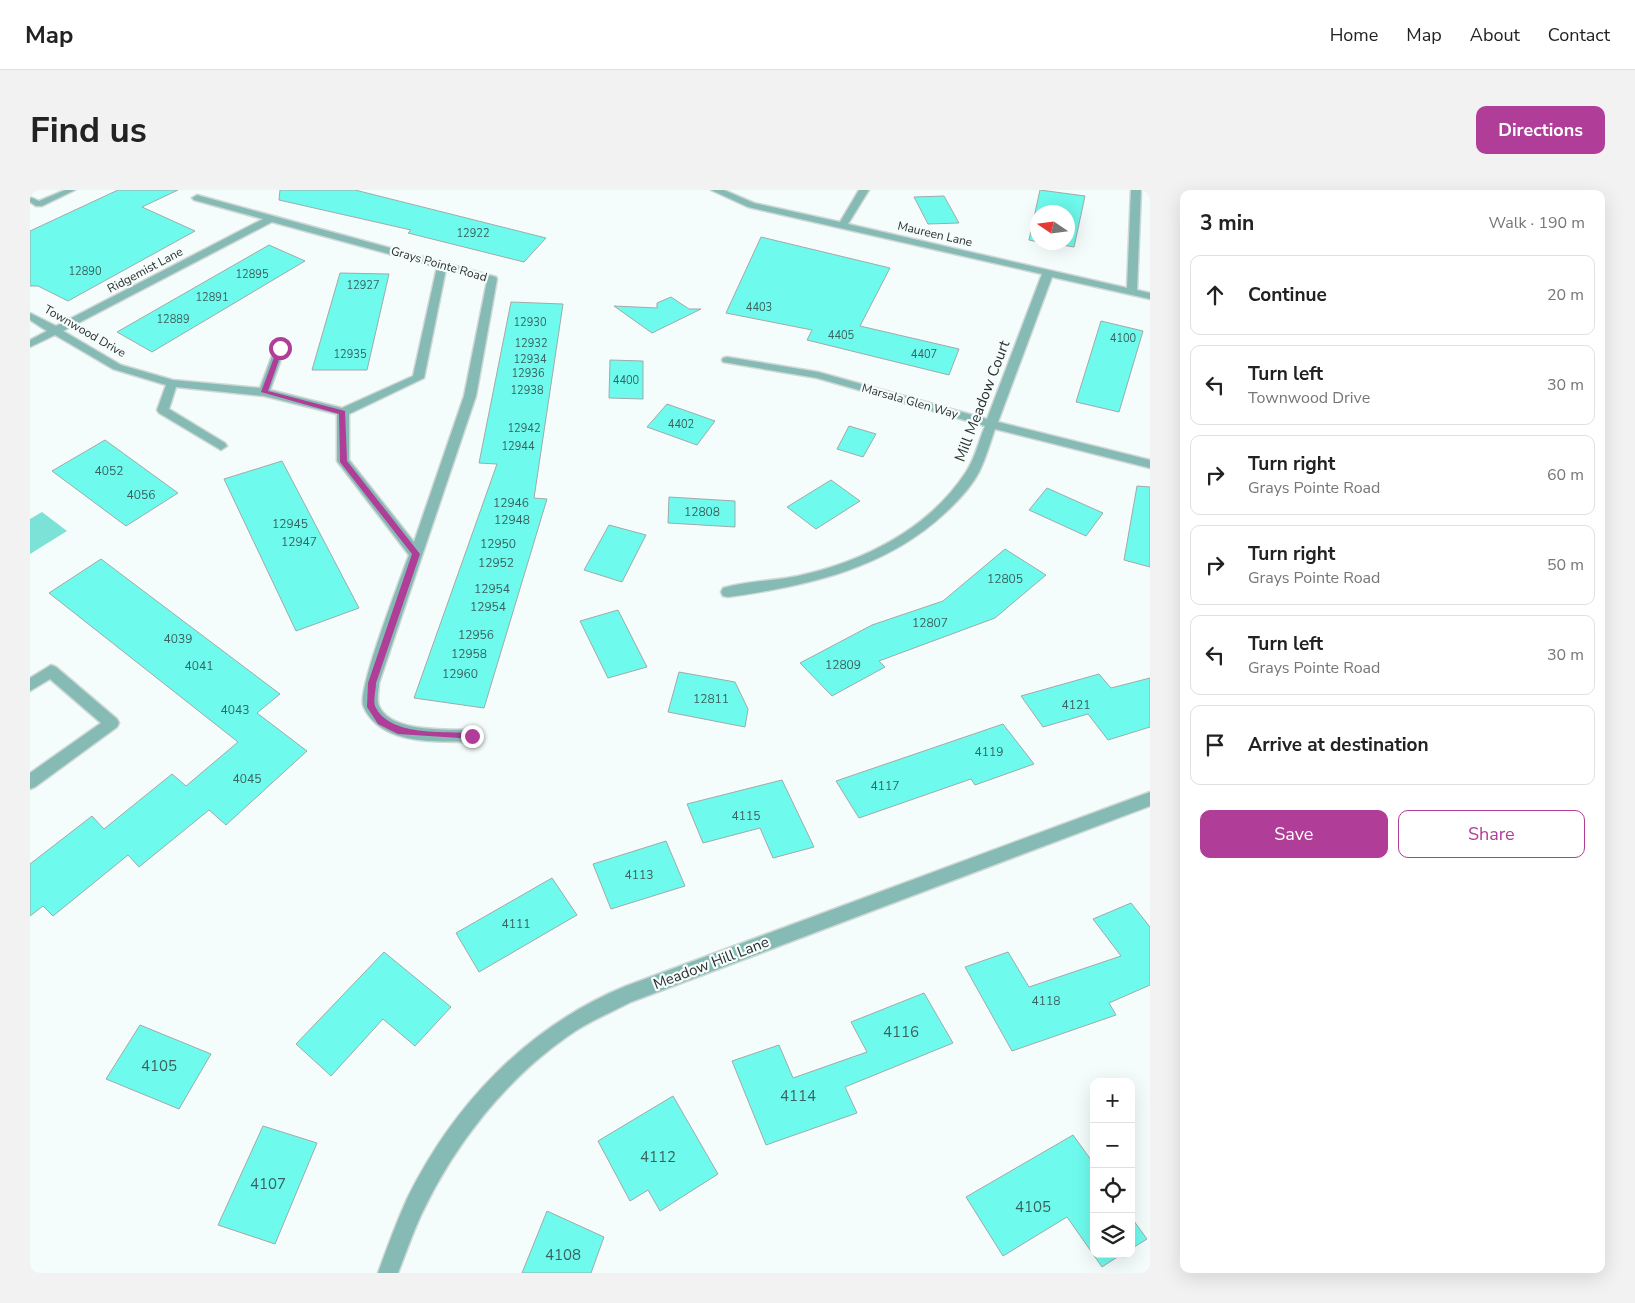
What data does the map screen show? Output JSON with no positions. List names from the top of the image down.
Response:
{
  "streets": {
    "street": [
      "Maureen Lane",
      "Grays Pointe Road",
      "Ridgemist Lane",
      "Townwood Drive",
      "Marsala Glen Way",
      "Mill Meadow Court",
      "Meadow Hill Lane"
    ]
  },
  "crossings": [
    ["Maureen Lane", "Mill Meadow Court"],
    ["Grays Pointe Road", "Ridgemist Lane"],
    ["Ridgemist Lane", "Townwood Drive"],
    ["Marsala Glen Way", "Mill Meadow Court"]
  ],
  "house_numbers": [
    "12922",
    "12890",
    "12895",
    "12927",
    "12891",
    "4403",
    "12889",
    "12930",
    "4405",
    "4100",
    "12932",
    "12935",
    "4407",
    "12934",
    "12936",
    "4400",
    "12938",
    "4402",
    "12942",
    "12944",
    "4052",
    "4056",
    "12946",
    "12808",
    "12948",
    "12945",
    "12947",
    "12950",
    "12952",
    "12805",
    "12954",
    "12954",
    "12807",
    "12956",
    "4039",
    "12958",
    "12809",
    "4041",
    "12960",
    "12811",
    "4121",
    "4043",
    "4119",
    "4045",
    "4117",
    "4115",
    "4113",
    "4111",
    "4118",
    "4116",
    "4105",
    "4114",
    "4112",
    "4107",
    "4105",
    "4108"
  ],
  "north": "left",
  "page": {
    "header": "Map",
    "nav": [
      "Home",
      "Map",
      "About",
      "Contact"
    ],
    "buttons": [
      "Directions",
      ["Save", "Share"]
    ],
    "title": "Find us",
    "heading": ["3 min", "Walk · 190 m"],
    "list": [
      ["Continue", "20 m"],
      ["Turn left", "Townwood Drive", "30 m"],
      ["Turn right", "Grays Pointe Road", "60 m"],
      ["Turn right", "Grays Pointe Road", "50 m"],
      ["Turn left", "Grays Pointe Road", "30 m"],
      "Arrive at destination"
    ],
    "map_buttons": ["+", "−"]
  }
}
